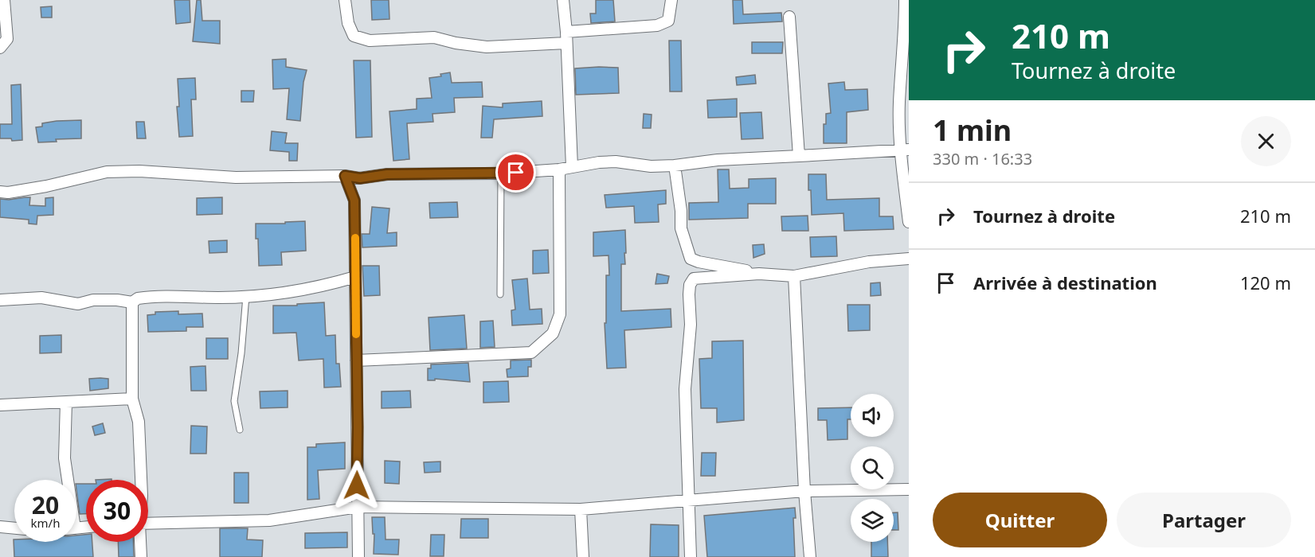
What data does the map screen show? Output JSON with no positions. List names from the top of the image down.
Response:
{
  "page": {
    "turn": ["210 m", "Tournez à droite"],
    "heading": ["1 min", "330 m · 16:33"],
    "list": [
      {
        "name": "Tournez à droite",
        "value": "210 m"
      },
      {
        "name": "Arrivée à destination",
        "value": "120 m"
      }
    ],
    "speed": "20 km/h",
    "limit": "30",
    "buttons": ["Quitter", "Partager"]
  }
}
